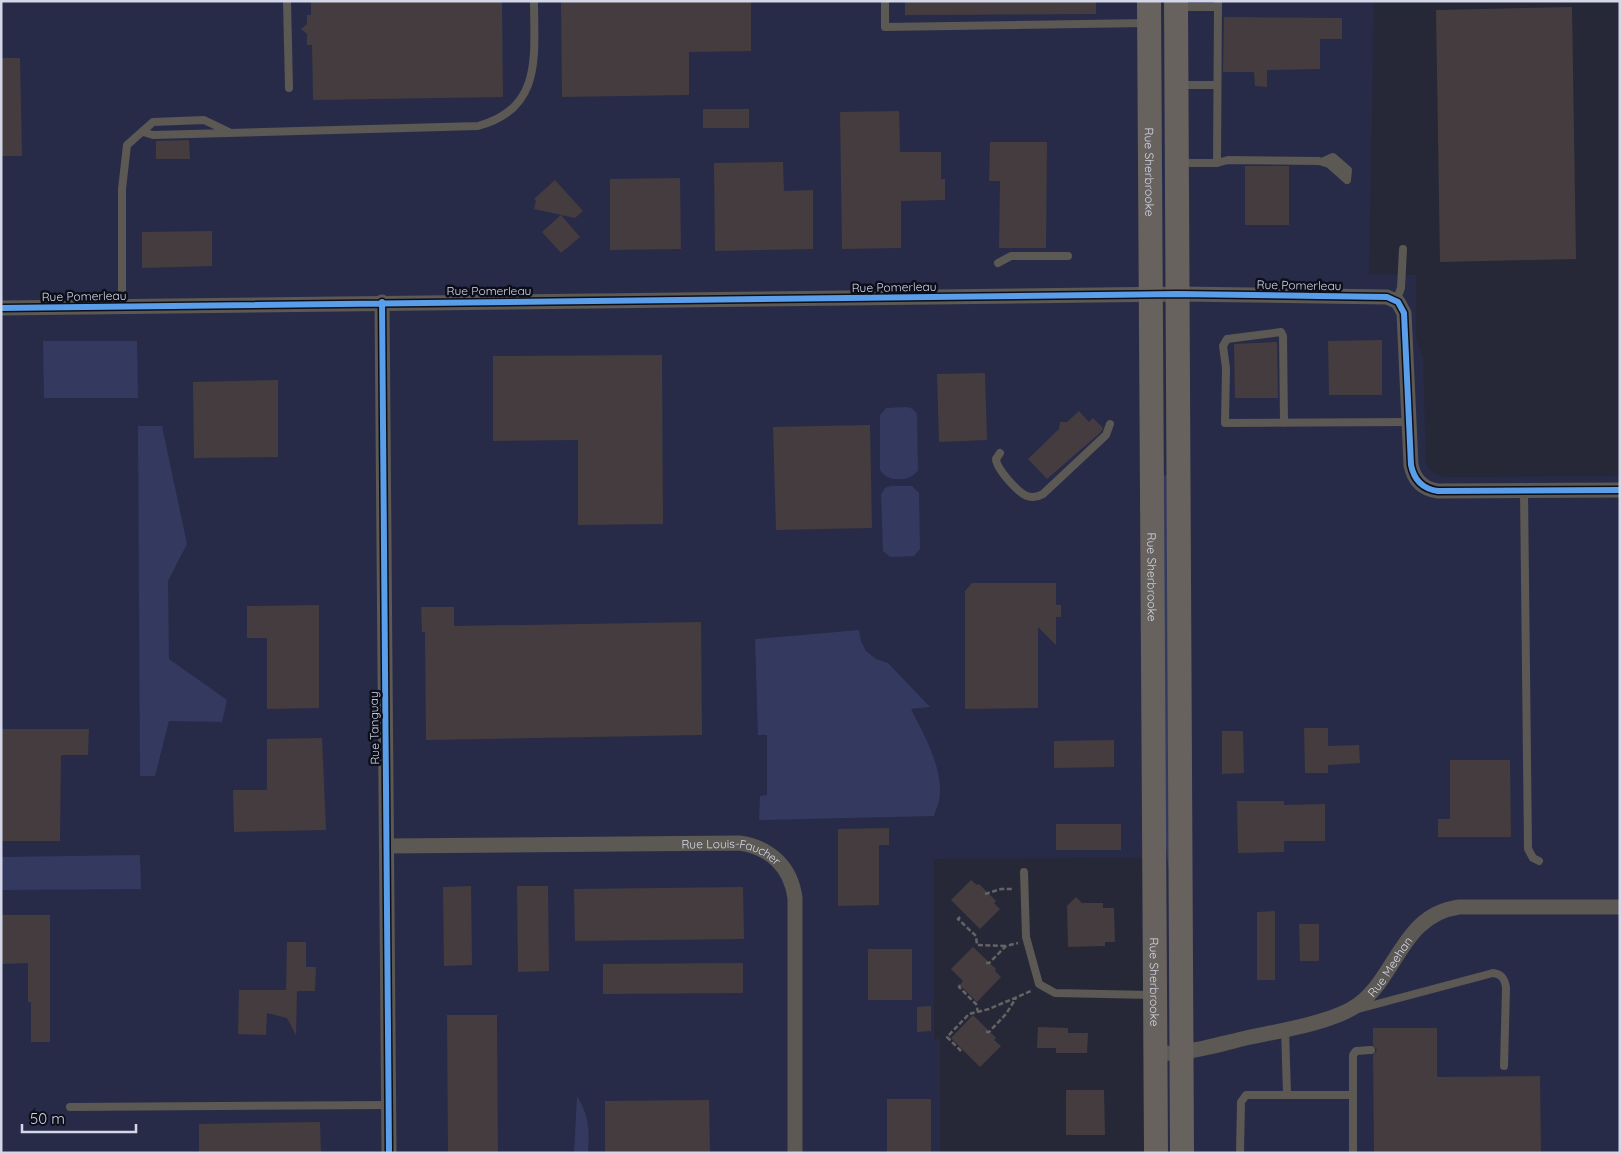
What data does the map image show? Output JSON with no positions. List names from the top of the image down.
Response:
{
  "streets": {
    "main road": ["Rue Sherbrooke"],
    "street": [
      "Rue Pomerleau",
      "Rue Tanguay",
      "Rue Louis-Faucher",
      "Rue Meehan"
    ]
  },
  "crossings": [
    ["Rue Sherbrooke", "Rue Pomerleau"],
    ["Rue Sherbrooke", "Rue Meehan"],
    ["Rue Pomerleau", "Rue Tanguay"],
    ["Rue Tanguay", "Rue Louis-Faucher"]
  ],
  "scale_bar": "50 m"
}
